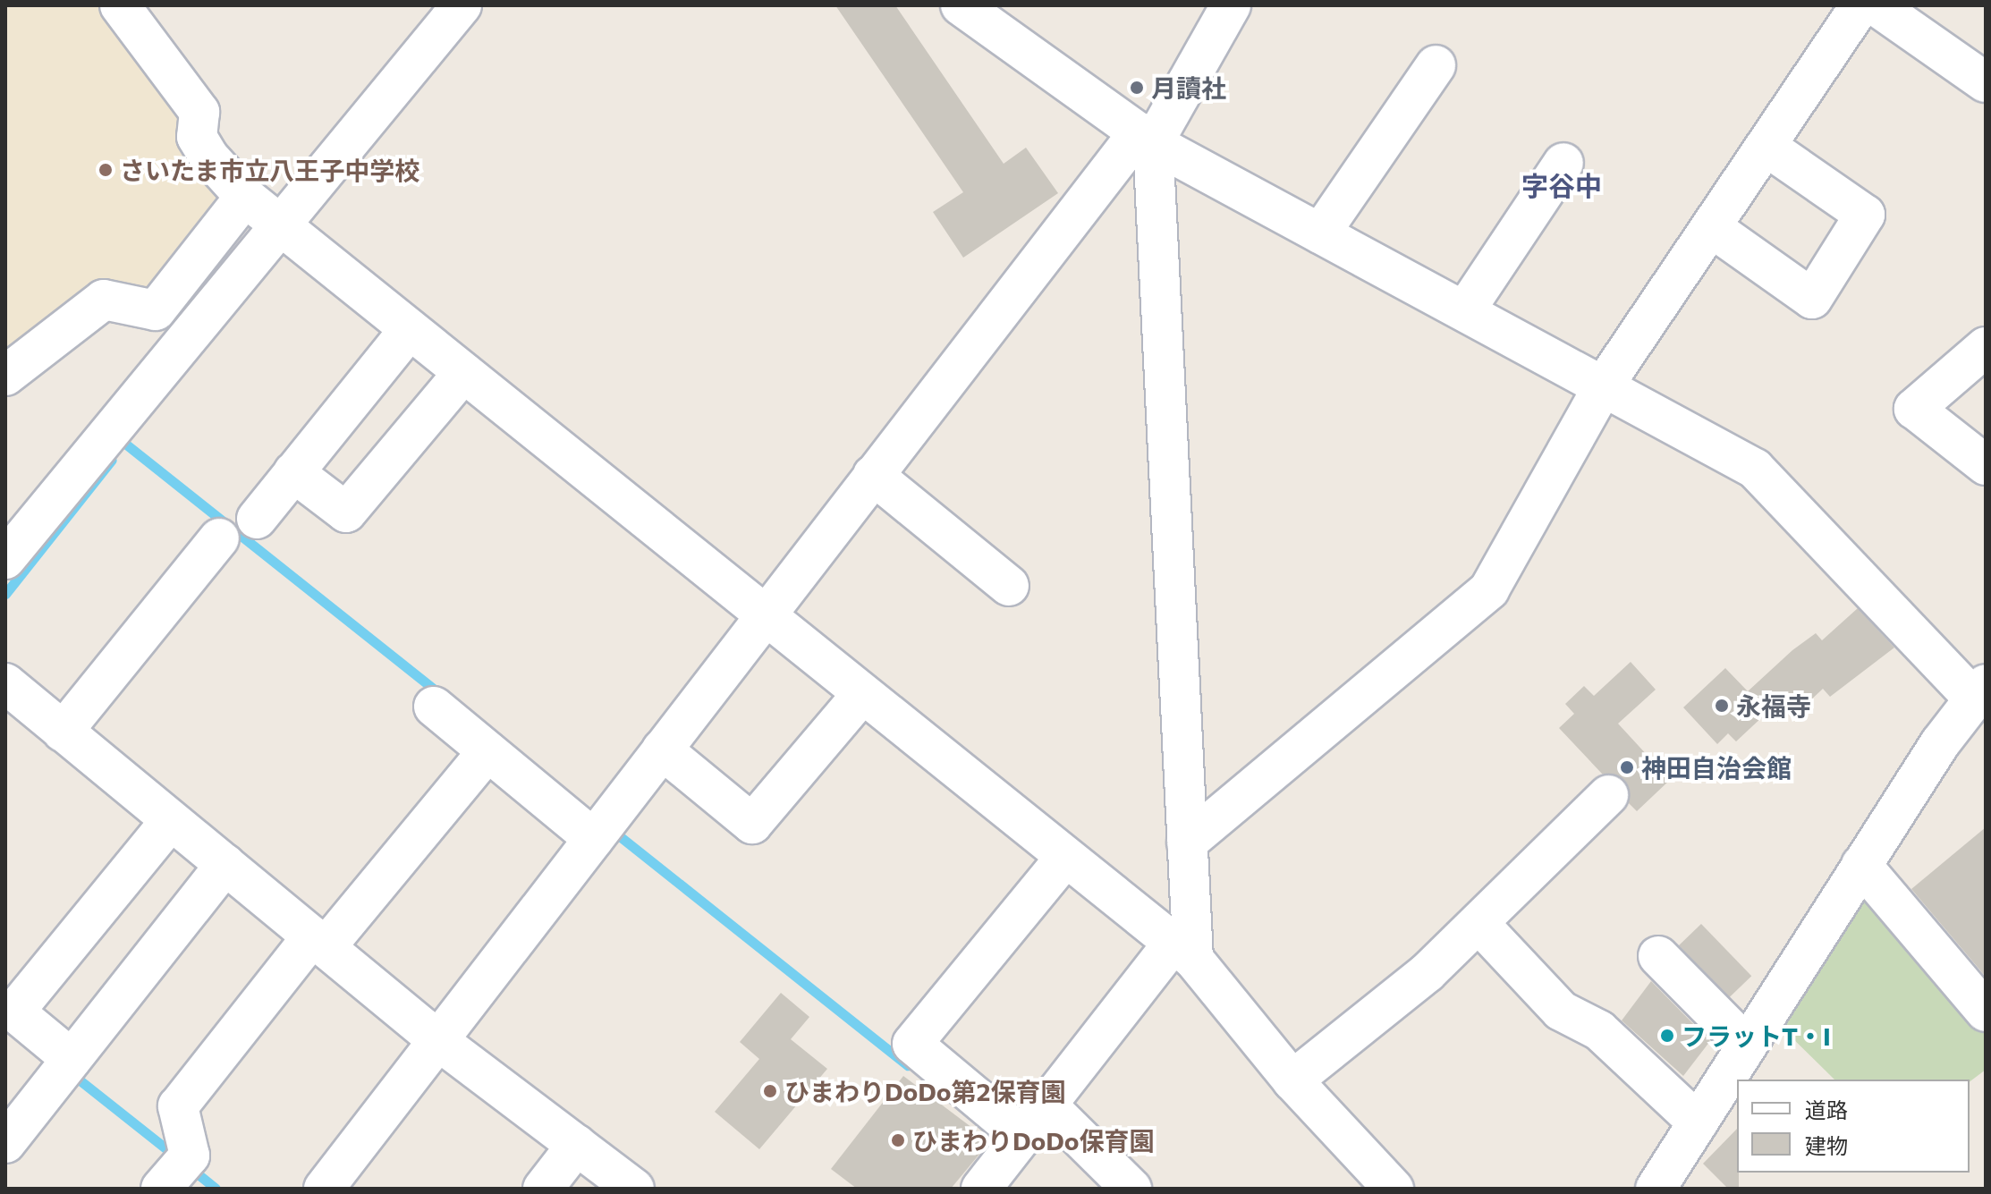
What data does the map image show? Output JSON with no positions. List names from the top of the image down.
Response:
{
  "districts": ["字谷中"],
  "places": [
    "月讀社",
    "さいたま市立八王子中学校",
    "永福寺",
    "神田自治会館",
    "フラットT・I",
    "ひまわりDoDo第2保育園",
    "ひまわりDoDo保育園"
  ],
  "legend": ["道路", "建物"]
}
